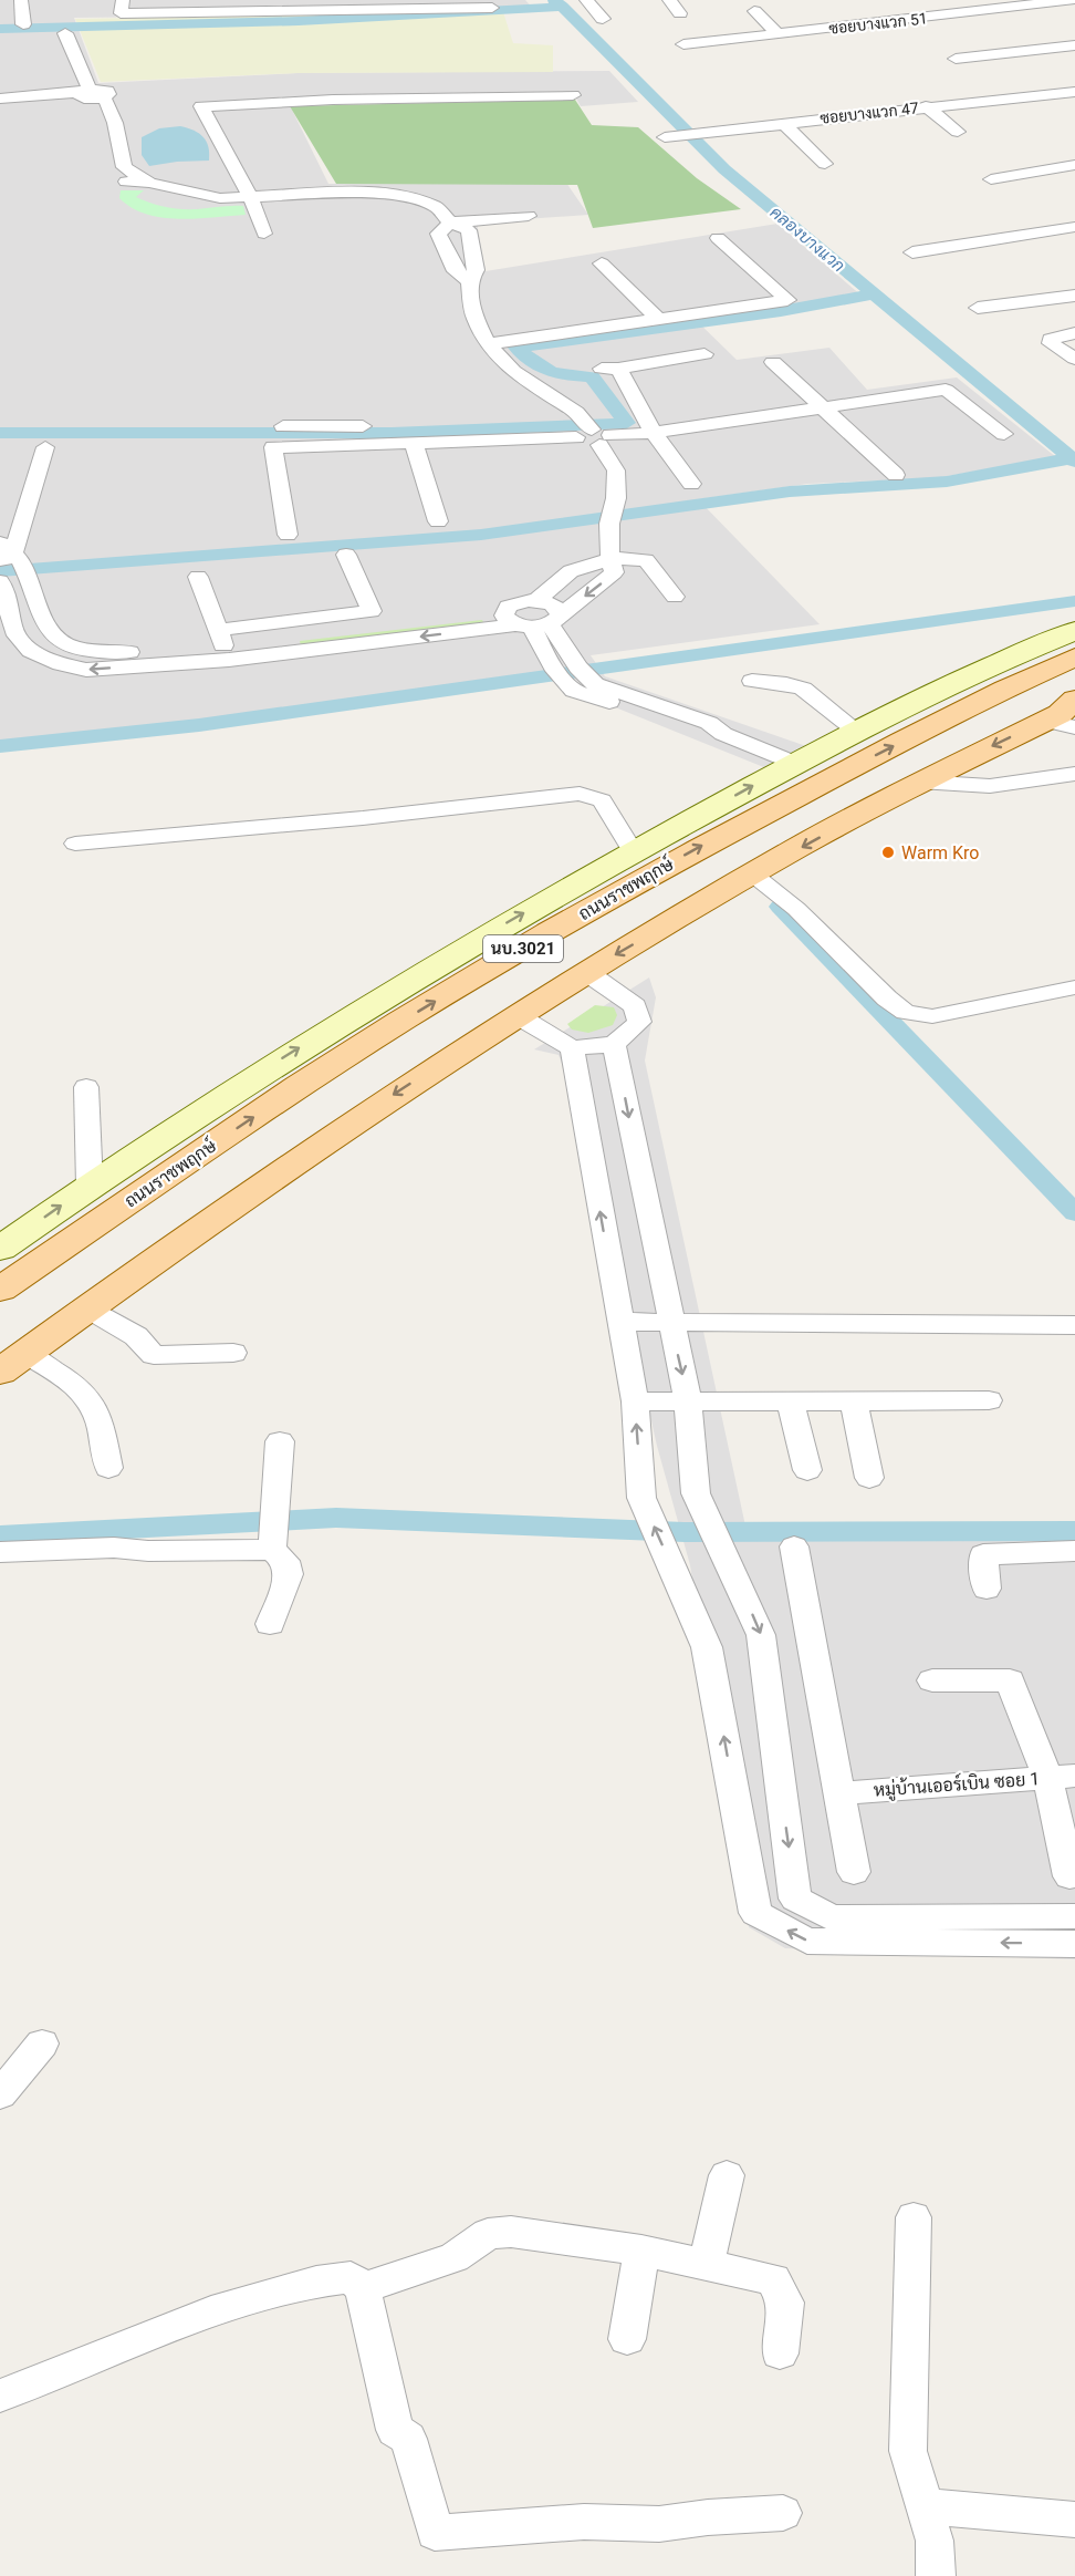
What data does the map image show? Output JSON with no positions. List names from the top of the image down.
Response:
{
  "streets": {
    "main road": ["ถนนราชพฤกษ์", "นบ.3021"],
    "street": ["ซอยบางแวก 51", "ซอยบางแวก 47", "หมู่บ้านเออร์เบิน ซอย 1"]
  },
  "water": ["คลองบางแวก"],
  "places": ["Warm Kro"]
}
